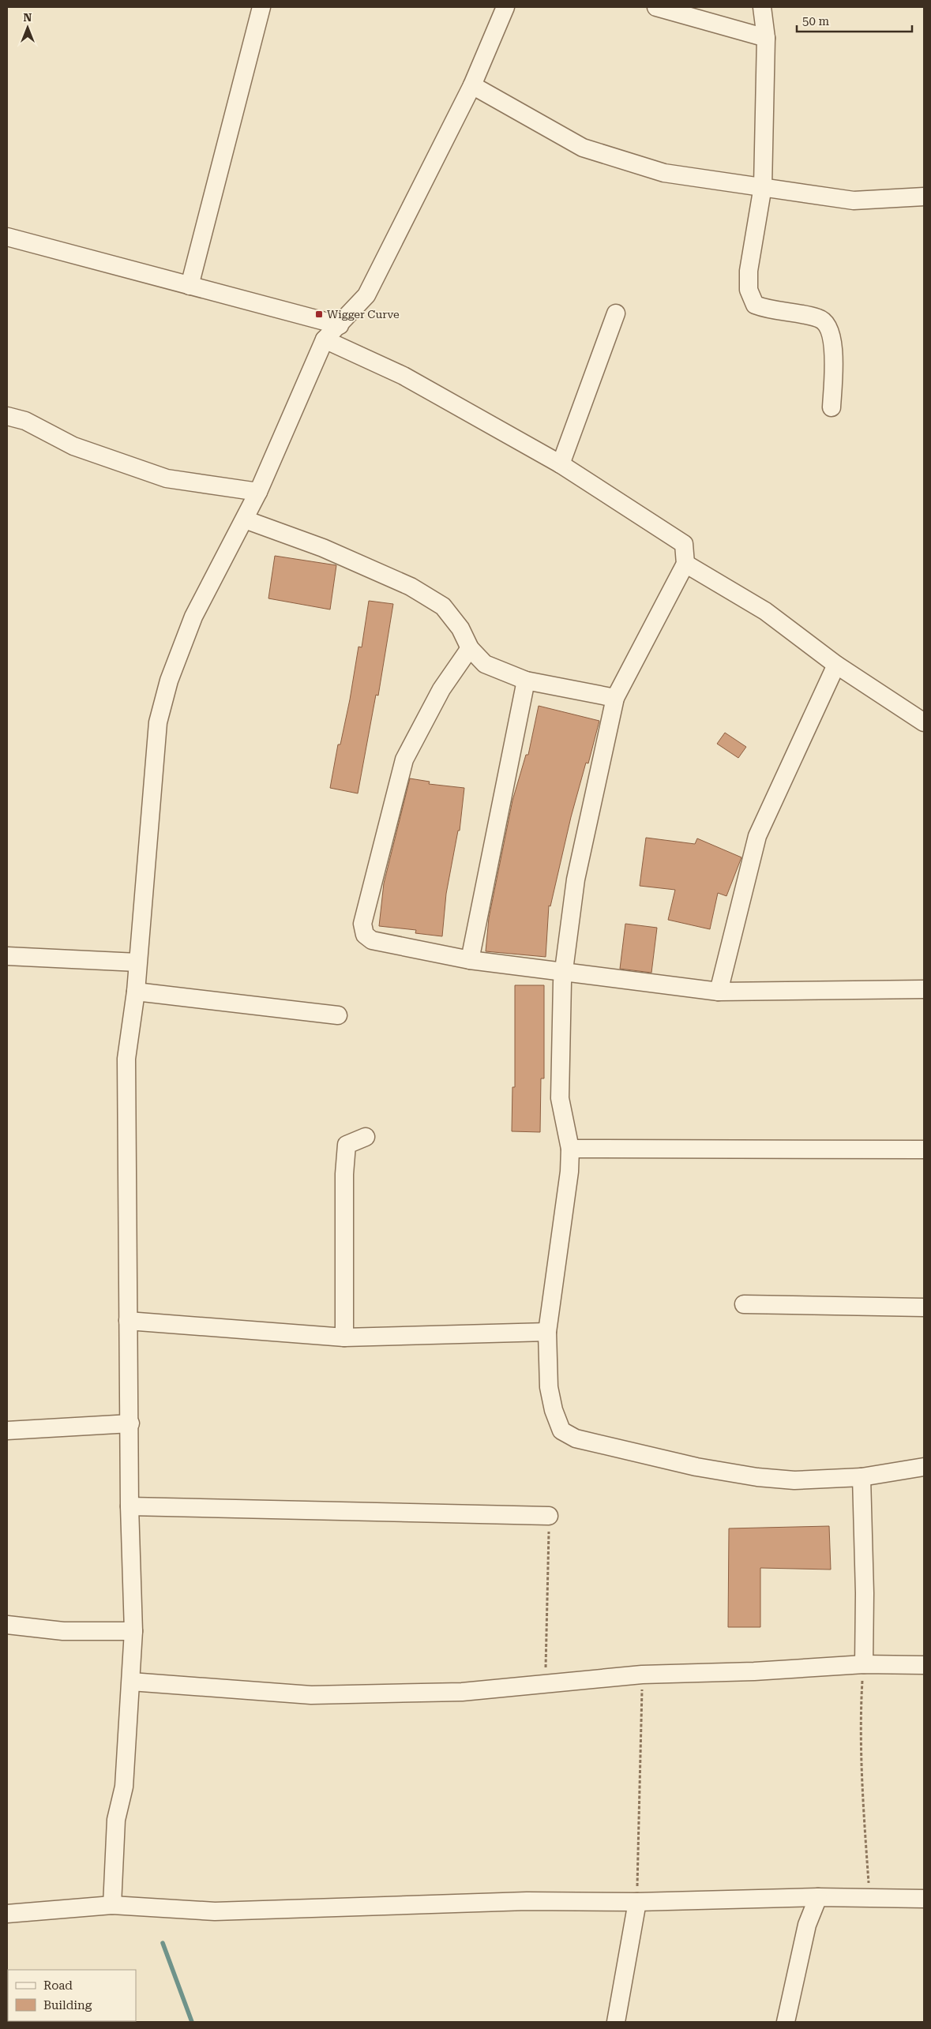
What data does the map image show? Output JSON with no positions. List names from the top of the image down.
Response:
{
  "places": {
    "transit": ["Wigger Curve"]
  },
  "legend": ["Road", "Building"],
  "scale_bar": "50 m",
  "north": "top"
}
